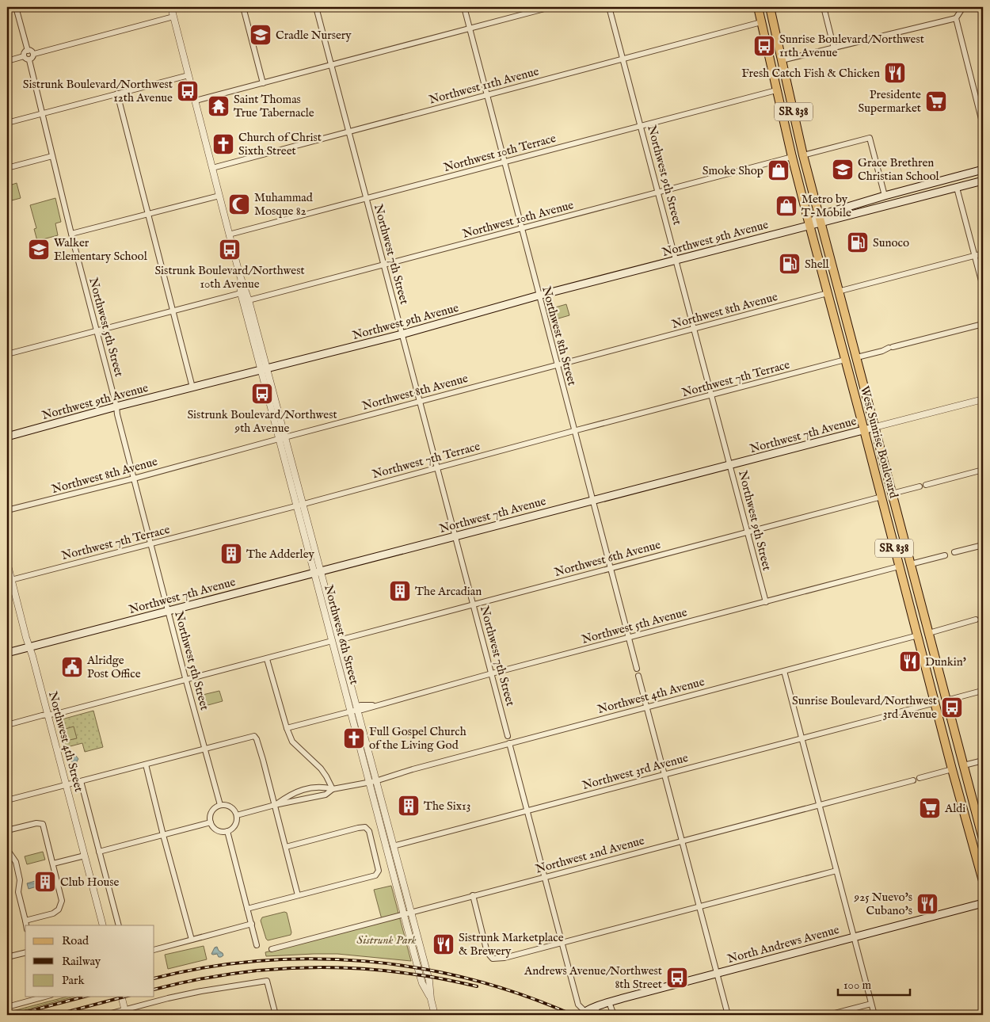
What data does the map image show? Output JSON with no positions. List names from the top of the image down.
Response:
{
  "streets": {
    "main road": [
      "SR 838",
      "Northwest 9th Avenue",
      "Northwest 7th Avenue",
      "West Sunrise Boulevard",
      "North Andrews Avenue"
    ],
    "street": [
      "Northwest 11th Avenue",
      "Northwest 10th Terrace",
      "Northwest 9th Street",
      "Northwest 10th Avenue",
      "Northwest 7th Street",
      "Northwest 8th Avenue",
      "Northwest 5th Street",
      "Northwest 8th Street",
      "Northwest 7th Terrace",
      "Northwest 6th Avenue",
      "Northwest 5th Avenue",
      "Northwest 6th Street",
      "Northwest 4th Avenue",
      "Northwest 4th Street",
      "Northwest 3rd Avenue",
      "Northwest 2nd Avenue"
    ]
  },
  "crossings": [
    ["Northwest 11th Avenue", "Northwest 9th Street"],
    ["Northwest 11th Avenue", "Northwest 7th Street"],
    ["Northwest 11th Avenue", "Northwest 8th Street"],
    ["Northwest 11th Avenue", "West Sunrise Boulevard"],
    ["Northwest 11th Avenue", "Northwest 6th Street"],
    ["Northwest 10th Terrace", "Northwest 9th Street"],
    ["Northwest 10th Terrace", "Northwest 7th Street"],
    ["Northwest 10th Terrace", "Northwest 8th Street"],
    ["Northwest 10th Terrace", "West Sunrise Boulevard"],
    ["Northwest 10th Terrace", "Northwest 6th Street"],
    ["Northwest 9th Street", "Northwest 10th Avenue"],
    ["Northwest 9th Street", "Northwest 9th Avenue"],
    ["Northwest 9th Street", "Northwest 8th Avenue"],
    ["Northwest 9th Street", "Northwest 7th Terrace"],
    ["Northwest 9th Street", "Northwest 7th Avenue"],
    ["Northwest 9th Street", "Northwest 6th Avenue"],
    ["Northwest 9th Street", "Northwest 5th Avenue"],
    ["Northwest 10th Avenue", "Northwest 7th Street"],
    ["Northwest 10th Avenue", "Northwest 8th Street"],
    ["Northwest 10th Avenue", "West Sunrise Boulevard"],
    ["Northwest 10th Avenue", "Northwest 6th Street"],
    ["Northwest 9th Avenue", "Northwest 7th Street"],
    ["Northwest 9th Avenue", "Northwest 5th Street"],
    ["Northwest 9th Avenue", "Northwest 8th Street"],
    ["Northwest 9th Avenue", "West Sunrise Boulevard"],
    ["Northwest 9th Avenue", "Northwest 6th Street"],
    ["Northwest 7th Street", "Northwest 8th Avenue"],
    ["Northwest 7th Street", "Northwest 7th Terrace"],
    ["Northwest 7th Street", "Northwest 7th Avenue"],
    ["Northwest 7th Street", "Northwest 6th Avenue"],
    ["Northwest 7th Street", "Northwest 5th Avenue"],
    ["Northwest 8th Avenue", "Northwest 5th Street"],
    ["Northwest 8th Avenue", "Northwest 8th Street"],
    ["Northwest 8th Avenue", "West Sunrise Boulevard"],
    ["Northwest 8th Avenue", "Northwest 6th Street"],
    ["Northwest 5th Street", "Northwest 7th Terrace"],
    ["Northwest 5th Street", "Northwest 7th Avenue"],
    ["Northwest 5th Street", "Northwest 6th Avenue"],
    ["Northwest 5th Street", "Northwest 4th Avenue"],
    ["Northwest 8th Street", "Northwest 7th Terrace"],
    ["Northwest 8th Street", "Northwest 7th Avenue"],
    ["Northwest 8th Street", "Northwest 6th Avenue"],
    ["Northwest 8th Street", "Northwest 5th Avenue"],
    ["Northwest 7th Terrace", "West Sunrise Boulevard"],
    ["Northwest 7th Terrace", "Northwest 6th Street"],
    ["Northwest 7th Terrace", "Northwest 4th Street"],
    ["Northwest 7th Avenue", "West Sunrise Boulevard"],
    ["Northwest 7th Avenue", "Northwest 6th Street"],
    ["Northwest 7th Avenue", "Northwest 4th Street"],
    ["West Sunrise Boulevard", "Northwest 6th Avenue"],
    ["West Sunrise Boulevard", "Northwest 5th Avenue"],
    ["West Sunrise Boulevard", "Northwest 4th Avenue"],
    ["Northwest 6th Avenue", "Northwest 6th Street"],
    ["Northwest 6th Avenue", "Northwest 4th Street"],
    ["Northwest 5th Avenue", "Northwest 6th Street"],
    ["Northwest 6th Street", "Northwest 4th Avenue"],
    ["Northwest 6th Street", "Northwest 3rd Avenue"],
    ["Northwest 6th Street", "Northwest 2nd Avenue"]
  ],
  "parks": ["Sistrunk Park"],
  "places": {
    "school or university": ["Cradle Nursery", "Grace Brethren Christian School", "Walker Elementary School"],
    "bus stop": [
      "Sunrise Boulevard/Northwest 11th Avenue",
      "Sistrunk Boulevard/Northwest 12th Avenue",
      "Sistrunk Boulevard/Northwest 10th Avenue",
      "Sistrunk Boulevard/Northwest 9th Avenue",
      "Sunrise Boulevard/Northwest 3rd Avenue",
      "Andrews Avenue/Northwest 8th Street"
    ],
    "restaurant": [
      "Fresh Catch Fish & Chicken",
      "Dunkin'",
      "925 Nuevo's Cubano's",
      "Sistrunk Marketplace & Brewery"
    ],
    "supermarket": ["Presidente Supermarket", "Aldi"],
    "temple": ["Saint Thomas True Tabernacle"],
    "church": ["Church of Christ Sixth Street", "Full Gospel Church of the Living God"],
    "shop": ["Smoke Shop", "Metro by T-Mobile"],
    "mosque": ["Muhammad Mosque 82"],
    "fuel station": ["Sunoco", "Shell"],
    "building": [
      "The Adderley",
      "The Arcadian",
      "The Six13",
      "Club House"
    ],
    "public building": ["Alridge Post Office"]
  },
  "legend": ["Road", "Railway", "Park"],
  "scale_bar": "100 m"
}
